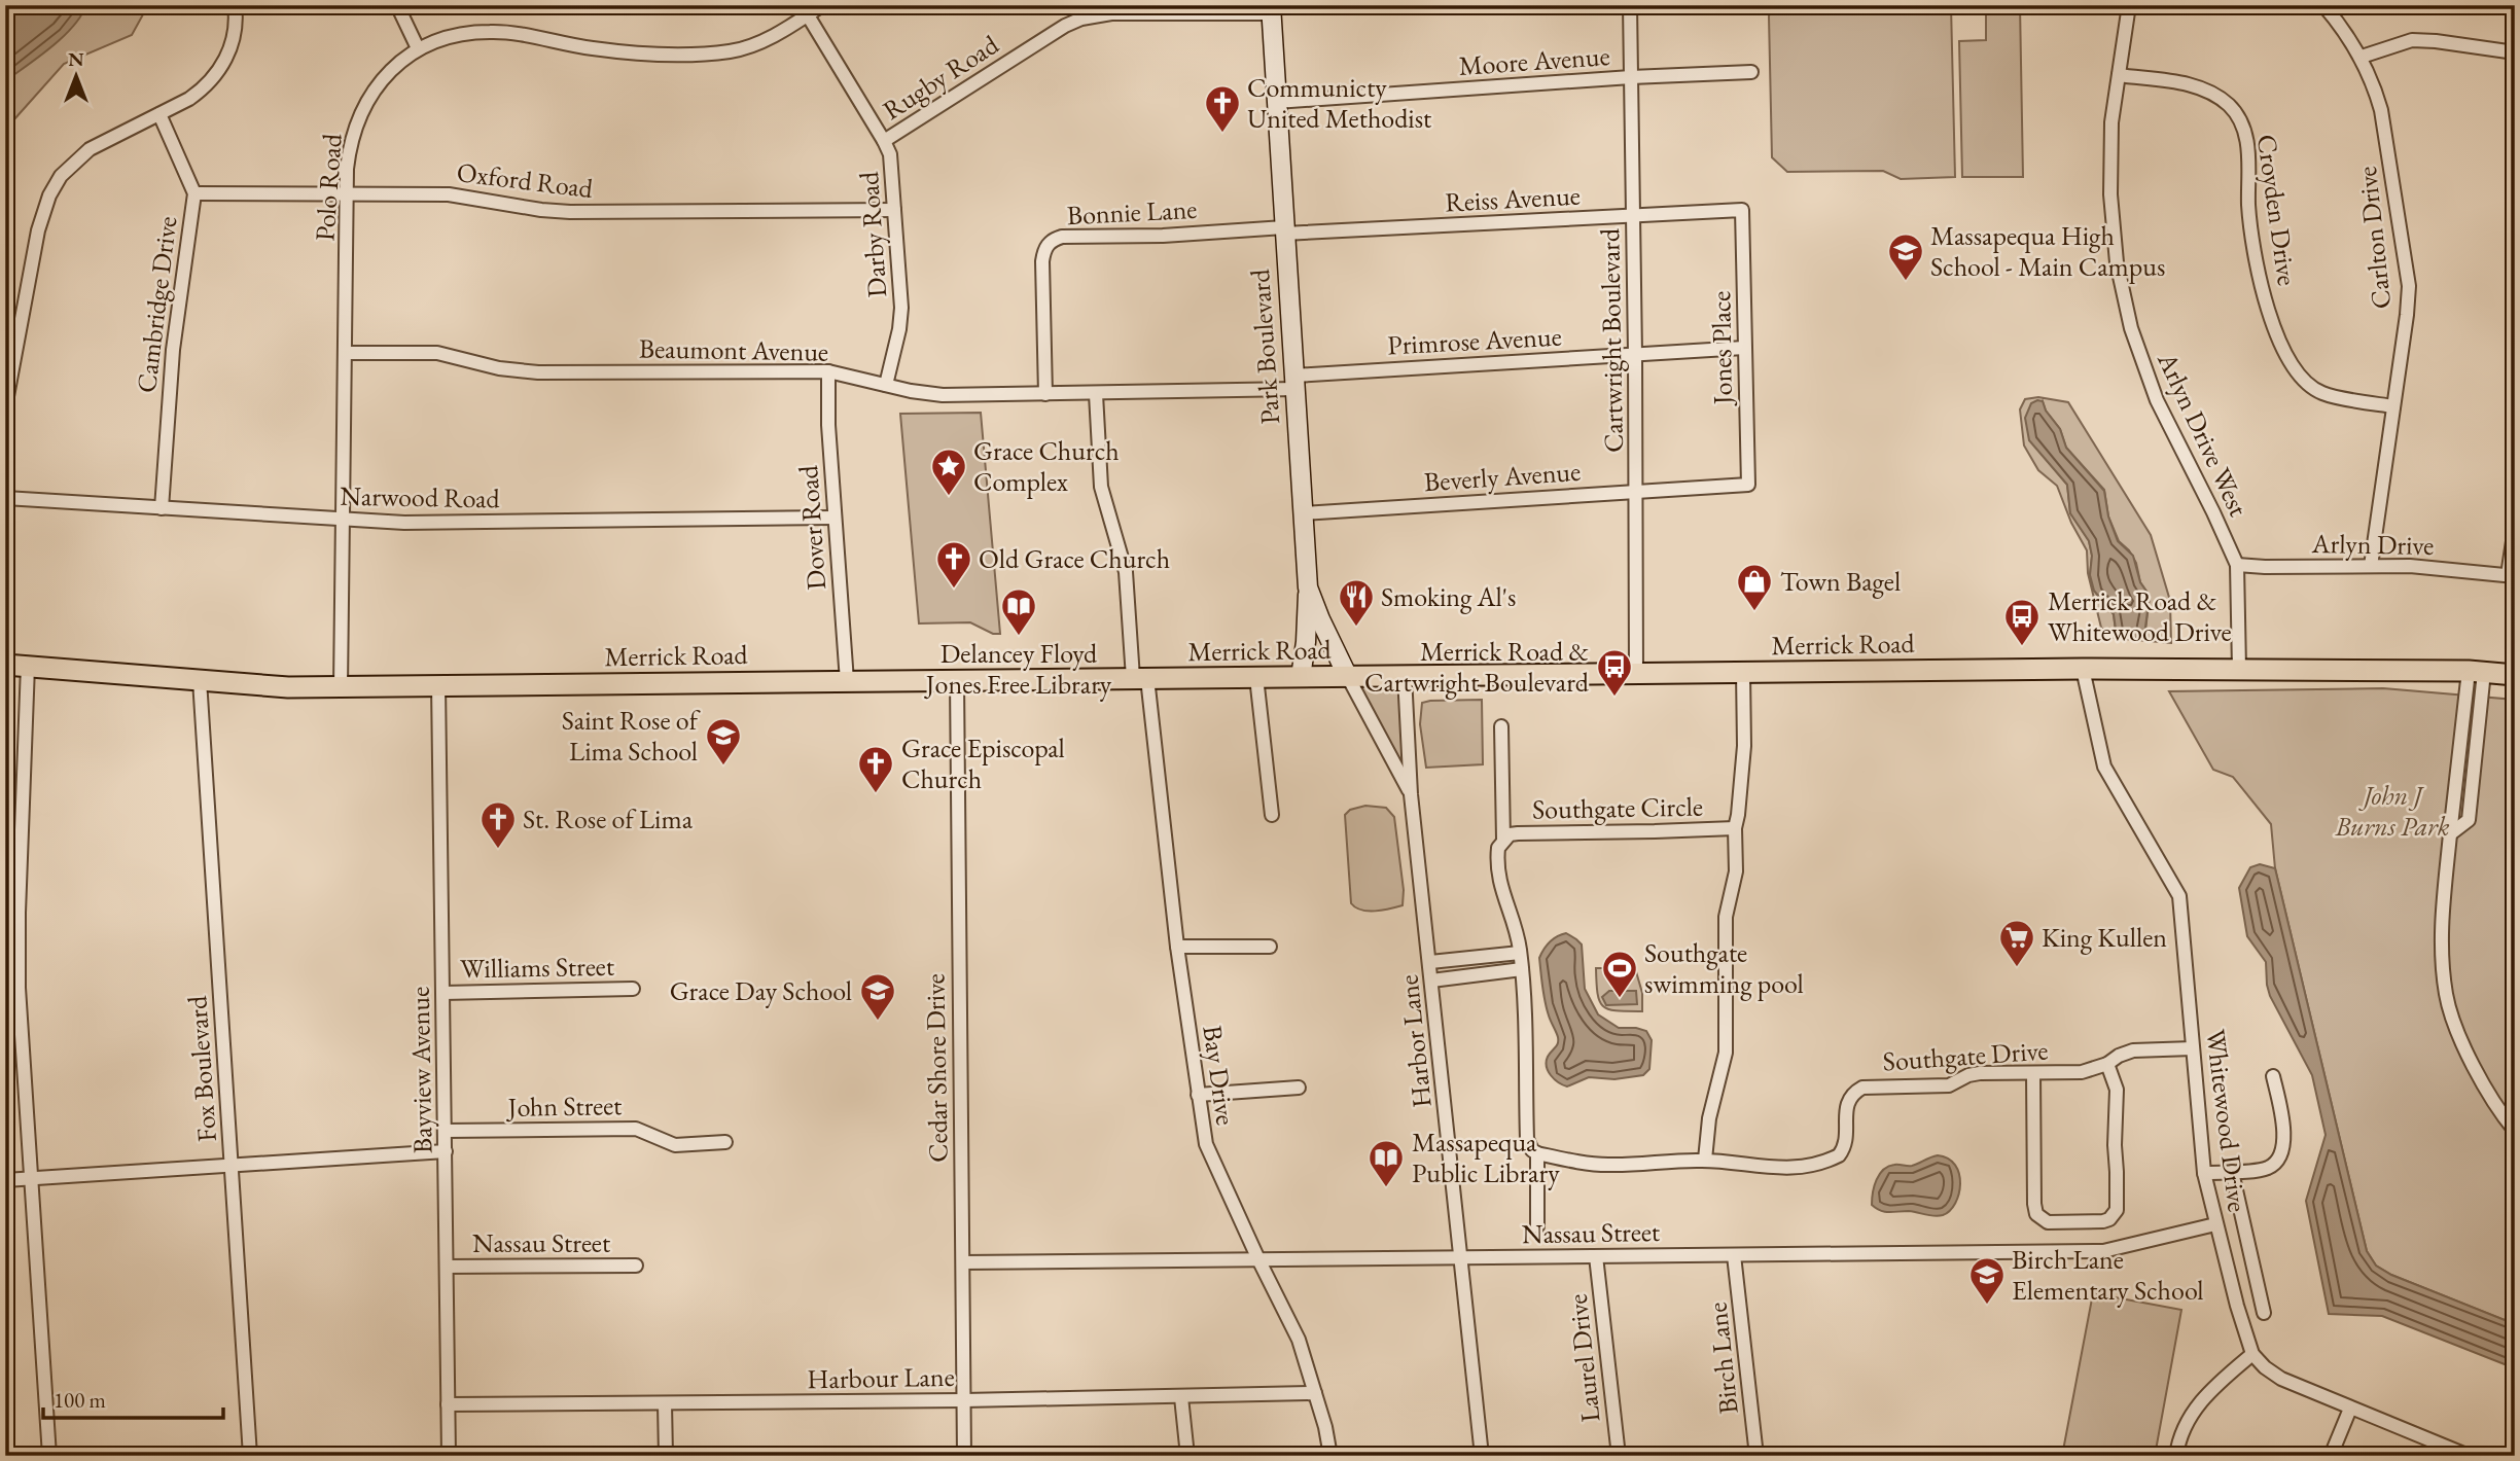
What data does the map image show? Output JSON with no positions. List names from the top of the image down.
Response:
{
  "streets": {
    "main road": ["Park Boulevard", "Merrick Road"],
    "street": [
      "Moore Avenue",
      "Rugby Road",
      "Oxford Road",
      "Polo Road",
      "Reiss Avenue",
      "Croyden Drive",
      "Bonnie Lane",
      "Darby Road",
      "Carlton Drive",
      "Cambridge Drive",
      "Primrose Avenue",
      "Cartwright Boulevard",
      "Jones Place",
      "Beaumont Avenue",
      "Arlyn Drive West",
      "Beverly Avenue",
      "Narwood Road",
      "Dover Road",
      "Arlyn Drive",
      "Southgate Circle",
      "Williams Street",
      "Harbor Lane",
      "Southgate Drive",
      "Cedar Shore Drive",
      "Fox Boulevard",
      "Bayview Avenue",
      "Bay Drive",
      "John Street",
      "Whitewood Drive",
      "Nassau Street",
      "Laurel Drive",
      "Birch Lane",
      "Harbour Lane"
    ]
  },
  "crossings": [
    ["Moore Avenue", "Cartwright Boulevard"],
    ["Moore Avenue", "Park Boulevard"],
    ["Rugby Road", "Darby Road"],
    ["Rugby Road", "Park Boulevard"],
    ["Oxford Road", "Polo Road"],
    ["Oxford Road", "Darby Road"],
    ["Oxford Road", "Cambridge Drive"],
    ["Polo Road", "Darby Road"],
    ["Polo Road", "Beaumont Avenue"],
    ["Polo Road", "Narwood Road"],
    ["Polo Road", "Merrick Road"],
    ["Reiss Avenue", "Bonnie Lane"],
    ["Reiss Avenue", "Cartwright Boulevard"],
    ["Reiss Avenue", "Park Boulevard"],
    ["Reiss Avenue", "Jones Place"],
    ["Croyden Drive", "Carlton Drive"],
    ["Croyden Drive", "Arlyn Drive West"],
    ["Bonnie Lane", "Park Boulevard"],
    ["Bonnie Lane", "Beaumont Avenue"],
    ["Darby Road", "Beaumont Avenue"],
    ["Carlton Drive", "Arlyn Drive"],
    ["Cambridge Drive", "Narwood Road"],
    ["Primrose Avenue", "Cartwright Boulevard"],
    ["Primrose Avenue", "Park Boulevard"],
    ["Primrose Avenue", "Jones Place"],
    ["Primrose Avenue", "Beaumont Avenue"],
    ["Cartwright Boulevard", "Beverly Avenue"],
    ["Cartwright Boulevard", "Merrick Road"],
    ["Park Boulevard", "Beaumont Avenue"],
    ["Park Boulevard", "Beverly Avenue"],
    ["Park Boulevard", "Merrick Road"],
    ["Park Boulevard", "Harbor Lane"],
    ["Jones Place", "Beverly Avenue"],
    ["Beaumont Avenue", "Dover Road"],
    ["Beaumont Avenue", "Bay Drive"],
    ["Arlyn Drive West", "Arlyn Drive"],
    ["Arlyn Drive West", "Merrick Road"],
    ["Narwood Road", "Dover Road"],
    ["Dover Road", "Merrick Road"],
    ["Merrick Road", "Southgate Circle"],
    ["Merrick Road", "Harbor Lane"],
    ["Merrick Road", "Cedar Shore Drive"],
    ["Merrick Road", "Fox Boulevard"],
    ["Merrick Road", "Bayview Avenue"],
    ["Merrick Road", "Bay Drive"],
    ["Merrick Road", "Whitewood Drive"],
    ["Southgate Circle", "Southgate Drive"],
    ["Williams Street", "Bayview Avenue"],
    ["Harbor Lane", "Nassau Street"],
    ["Southgate Drive", "Whitewood Drive"],
    ["Cedar Shore Drive", "Nassau Street"],
    ["Cedar Shore Drive", "Harbour Lane"],
    ["Bayview Avenue", "John Street"],
    ["Bayview Avenue", "Nassau Street"],
    ["Bayview Avenue", "Harbour Lane"],
    ["Bay Drive", "Nassau Street"],
    ["Bay Drive", "Harbour Lane"],
    ["Whitewood Drive", "Nassau Street"],
    ["Nassau Street", "Laurel Drive"],
    ["Nassau Street", "Birch Lane"]
  ],
  "parks": ["John J Burns Park"],
  "places": {
    "church": [
      "Communicty United Methodist",
      "Old Grace Church",
      "Grace Episcopal Church",
      "St. Rose of Lima"
    ],
    "school or university": [
      "Massapequa High School - Main Campus",
      "Saint Rose of Lima School",
      "Grace Day School",
      "Birch Lane Elementary School"
    ],
    "place": ["Grace Church Complex"],
    "shop": ["Town Bagel"],
    "restaurant": ["Smoking Al's"],
    "library": ["Delancey Floyd Jones Free Library", "Massapequa Public Library"],
    "bus stop": ["Merrick Road & Whitewood Drive", "Merrick Road & Cartwright Boulevard"],
    "supermarket": ["King Kullen"],
    "sports": ["Southgate swimming pool"]
  },
  "scale_bar": "100 m",
  "north": "top"
}
